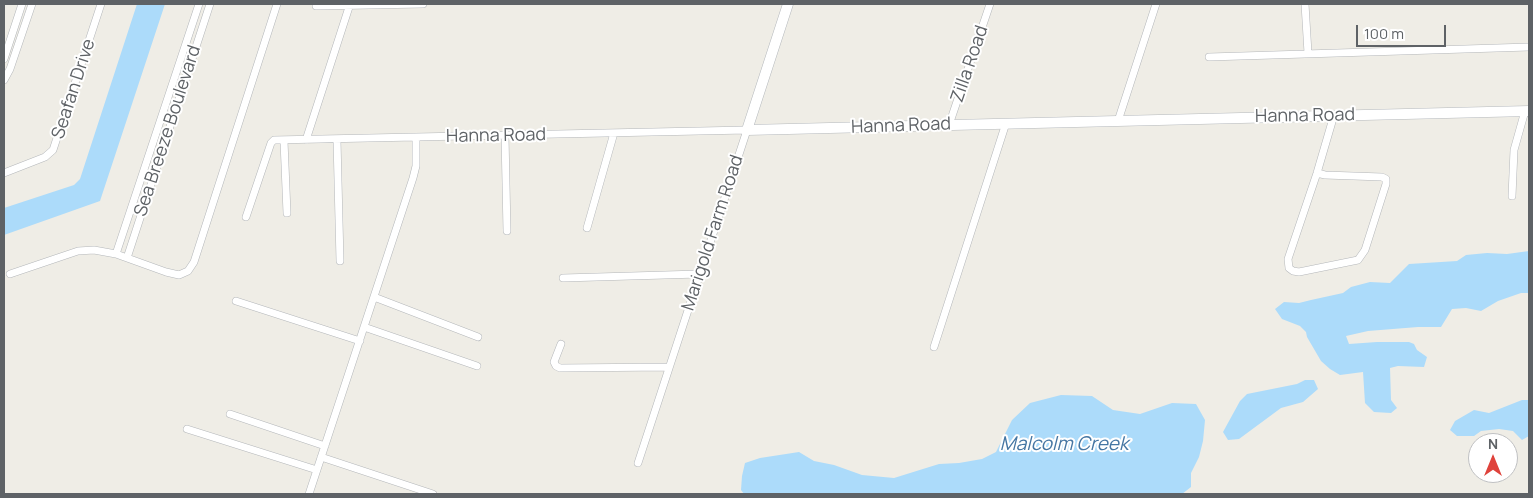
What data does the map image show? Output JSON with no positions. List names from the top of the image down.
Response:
{
  "streets": {
    "street": [
      "Zilla Road",
      "Seafan Drive",
      "Hanna Road",
      "Sea Breeze Boulevard",
      "Marigold Farm Road"
    ]
  },
  "crossings": [
    ["Zilla Road", "Hanna Road"],
    ["Hanna Road", "Marigold Farm Road"]
  ],
  "water": ["Malcolm Creek"],
  "scale_bar": "100 m",
  "north": "top"
}
